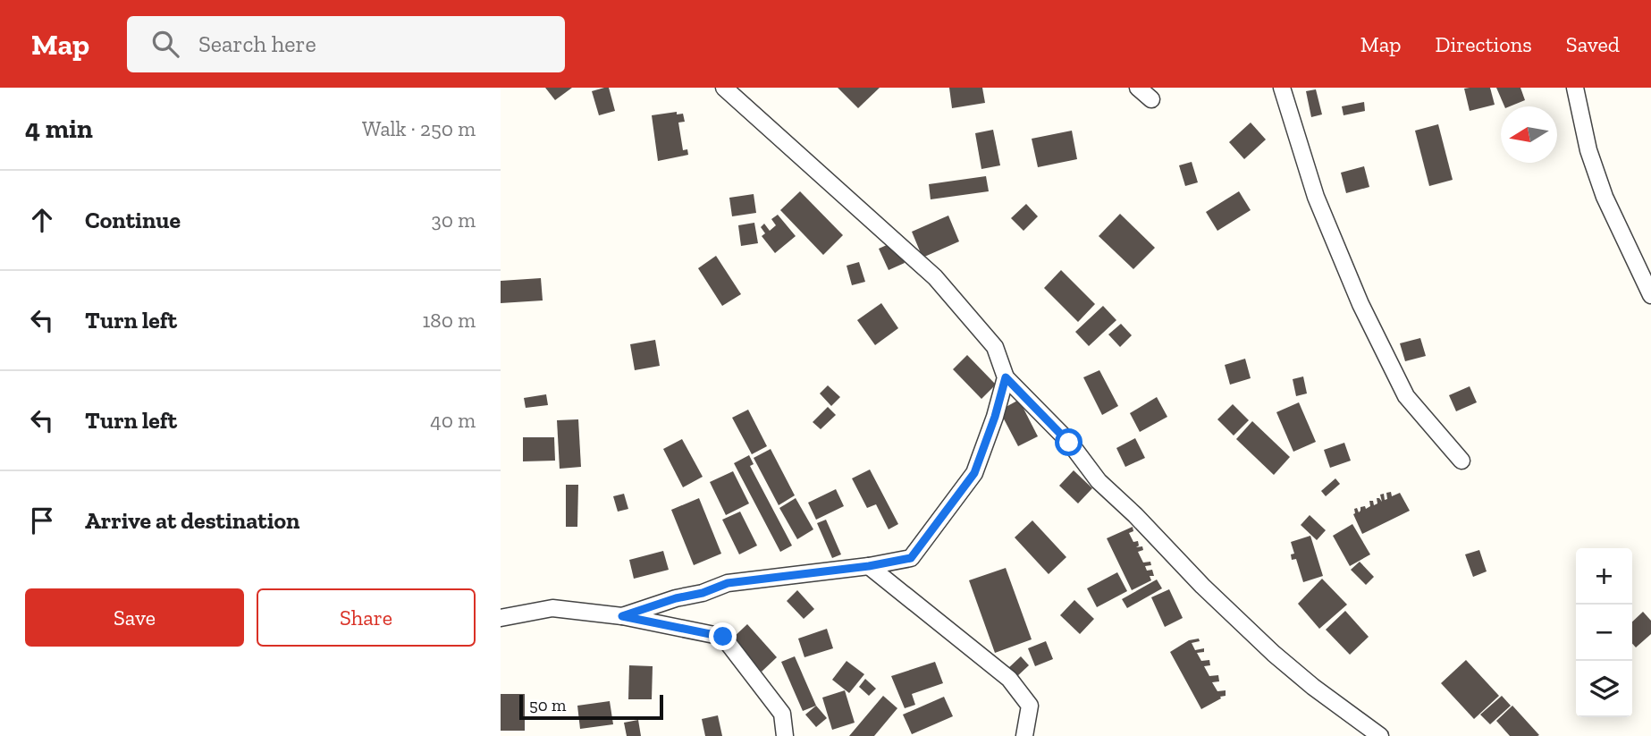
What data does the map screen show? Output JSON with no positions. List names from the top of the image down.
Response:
{
  "scale_bar": "50 m",
  "north": "left",
  "page": {
    "header": "Map",
    "search": "Search here",
    "nav": ["Map", "Directions", "Saved"],
    "heading": ["4 min", "Walk · 250 m"],
    "list": [
      ["Continue", "30 m"],
      ["Turn left", "180 m"],
      ["Turn left", "40 m"],
      "Arrive at destination"
    ],
    "map_buttons": ["+", "−"],
    "buttons": ["Save", "Share"],
    "scale": "50 m"
  }
}
